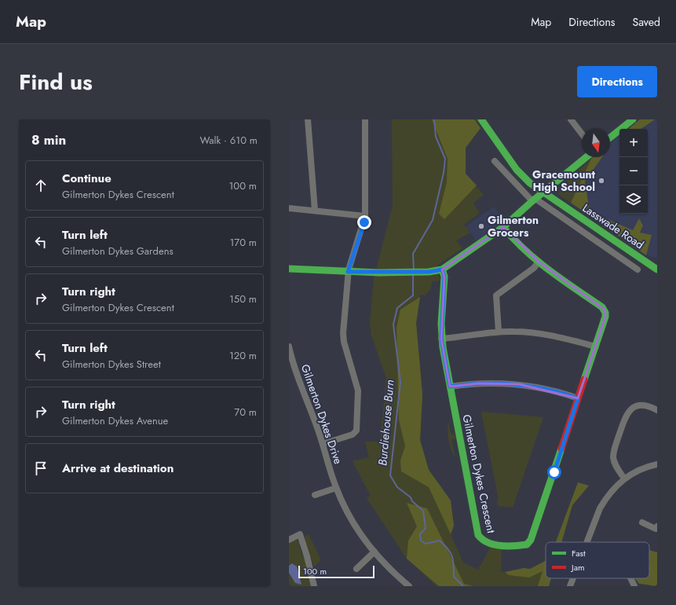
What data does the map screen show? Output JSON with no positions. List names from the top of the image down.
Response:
{
  "streets": {
    "street": ["Lasswade Road", "Gilmerton Dykes Drive", "Gilmerton Dykes Crescent"]
  },
  "water": ["Burdiehouse Burn"],
  "places": ["Gracemount High School", "Gilmerton Grocers"],
  "legend": ["Fast", "Jam"],
  "scale_bar": "100 m",
  "north": "bottom",
  "page": {
    "header": "Map",
    "nav": ["Map", "Directions", "Saved"],
    "title": "Find us",
    "buttons": "Directions",
    "heading": ["8 min", "Walk · 610 m"],
    "map_buttons": ["+", "−"],
    "list": [
      ["Continue", "Gilmerton Dykes Crescent", "100 m"],
      ["Turn left", "Gilmerton Dykes Gardens", "170 m"],
      ["Turn right", "Gilmerton Dykes Crescent", "150 m"],
      ["Turn left", "Gilmerton Dykes Street", "120 m"],
      ["Turn right", "Gilmerton Dykes Avenue", "70 m"],
      "Arrive at destination"
    ],
    "scale": "100 m"
  }
}
